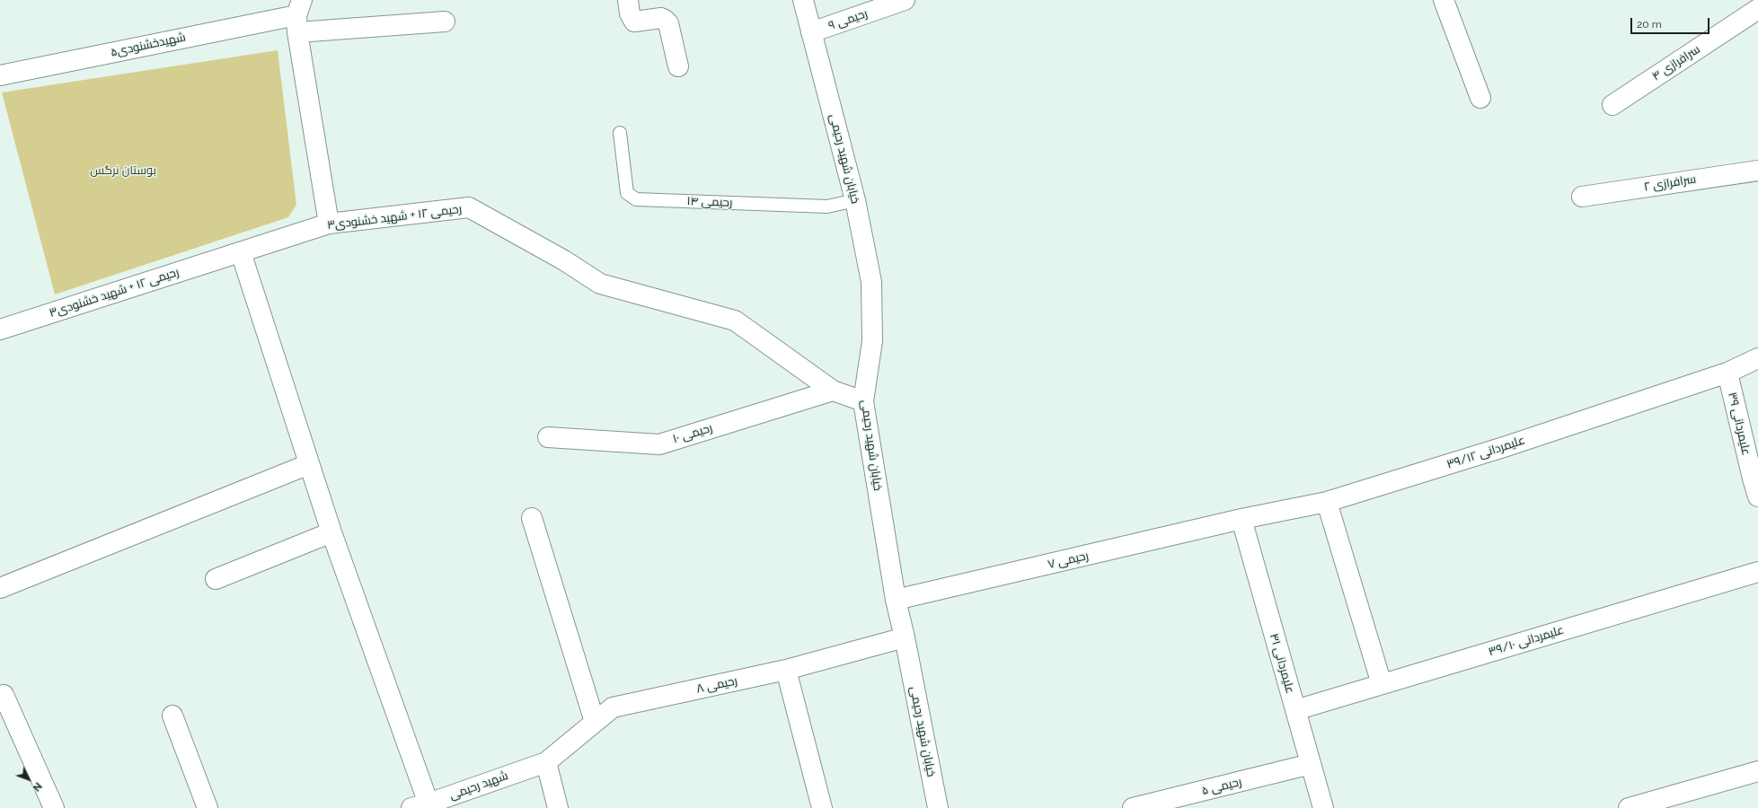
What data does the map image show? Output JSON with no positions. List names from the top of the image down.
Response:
{
  "streets": {
    "street": [
      "رحیمی ۹",
      "شهیدخشنودی۵",
      "سرافرازی ۴",
      "خیابان شهید رحیمی",
      "سرافرازی ۲",
      "رحیمی ۱۲ + شهید خشنودی۳",
      "علیمردانی ۳۹",
      "رحیمی ۱۰",
      "علیمردانی ۳۹/۱۲",
      "رحیمی ۷",
      "علیمردانی ۳۹/۱۰",
      "علیمردانی ۴۱",
      "رحیمی ۸",
      "شهید رحیمی",
      "رحیمی ۵"
    ],
    "lane": ["رحیمی ۱۴"]
  },
  "crossings": [
    ["رحیمی ۹", "خیابان شهید رحیمی"],
    ["خیابان شهید رحیمی", "رحیمی ۱۴"],
    ["خیابان شهید رحیمی", "رحیمی ۱۲ + شهید خشنودی۳"],
    ["خیابان شهید رحیمی", "رحیمی ۷"],
    ["خیابان شهید رحیمی", "رحیمی ۸"],
    ["رحیمی ۱۲ + شهید خشنودی۳", "رحیمی ۱۰"],
    ["علیمردانی ۳۹", "علیمردانی ۳۹/۱۲"],
    ["علیمردانی ۳۹/۱۲", "رحیمی ۷"],
    ["علیمردانی ۳۹/۱۲", "علیمردانی ۴۱"],
    ["رحیمی ۷", "علیمردانی ۴۱"],
    ["علیمردانی ۳۹/۱۰", "علیمردانی ۴۱"],
    ["علیمردانی ۴۱", "رحیمی ۵"],
    ["رحیمی ۸", "شهید رحیمی"]
  ],
  "parks": ["بوستان نرگس"],
  "scale_bar": "20 m",
  "north": "bottom right"
}
